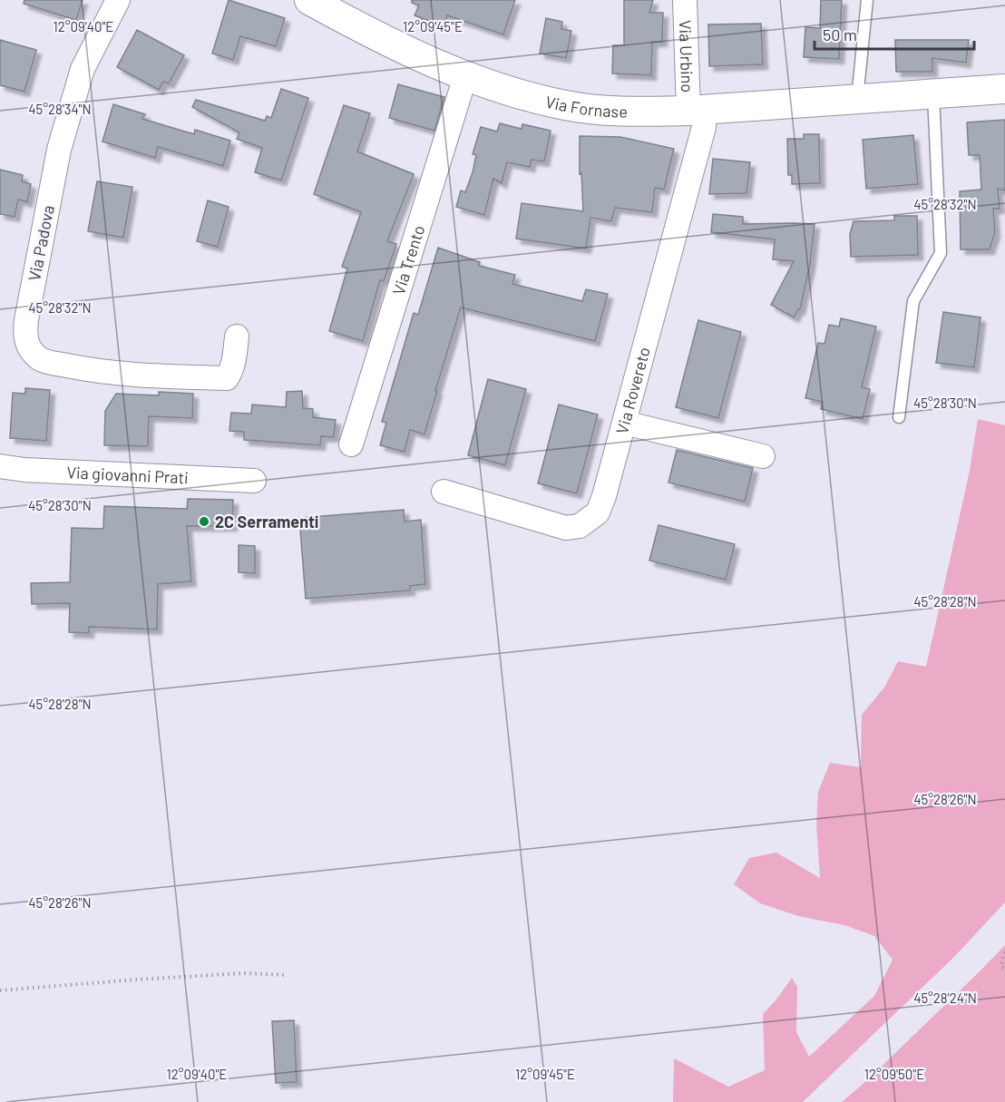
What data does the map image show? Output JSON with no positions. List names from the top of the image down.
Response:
{
  "streets": {
    "street": [
      "Via Urbino",
      "Via Fornase",
      "Via Padova",
      "Via Trento",
      "Via Rovereto",
      "Via giovanni Prati"
    ]
  },
  "crossings": [
    ["Via Urbino", "Via Fornase"],
    ["Via Urbino", "Via Rovereto"],
    ["Via Fornase", "Via Trento"],
    ["Via Fornase", "Via Rovereto"]
  ],
  "places": ["2C Serramenti"],
  "scale_bar": "50 m",
  "coordinates": [
    "12°09'40\"E",
    "12°09'45\"E",
    "45°28'34\"N",
    "45°28'32\"N",
    "45°28'30\"N",
    "45°28'28\"N",
    "45°28'26\"N",
    "45°28'24\"N",
    "12°09'50\"E"
  ]
}
